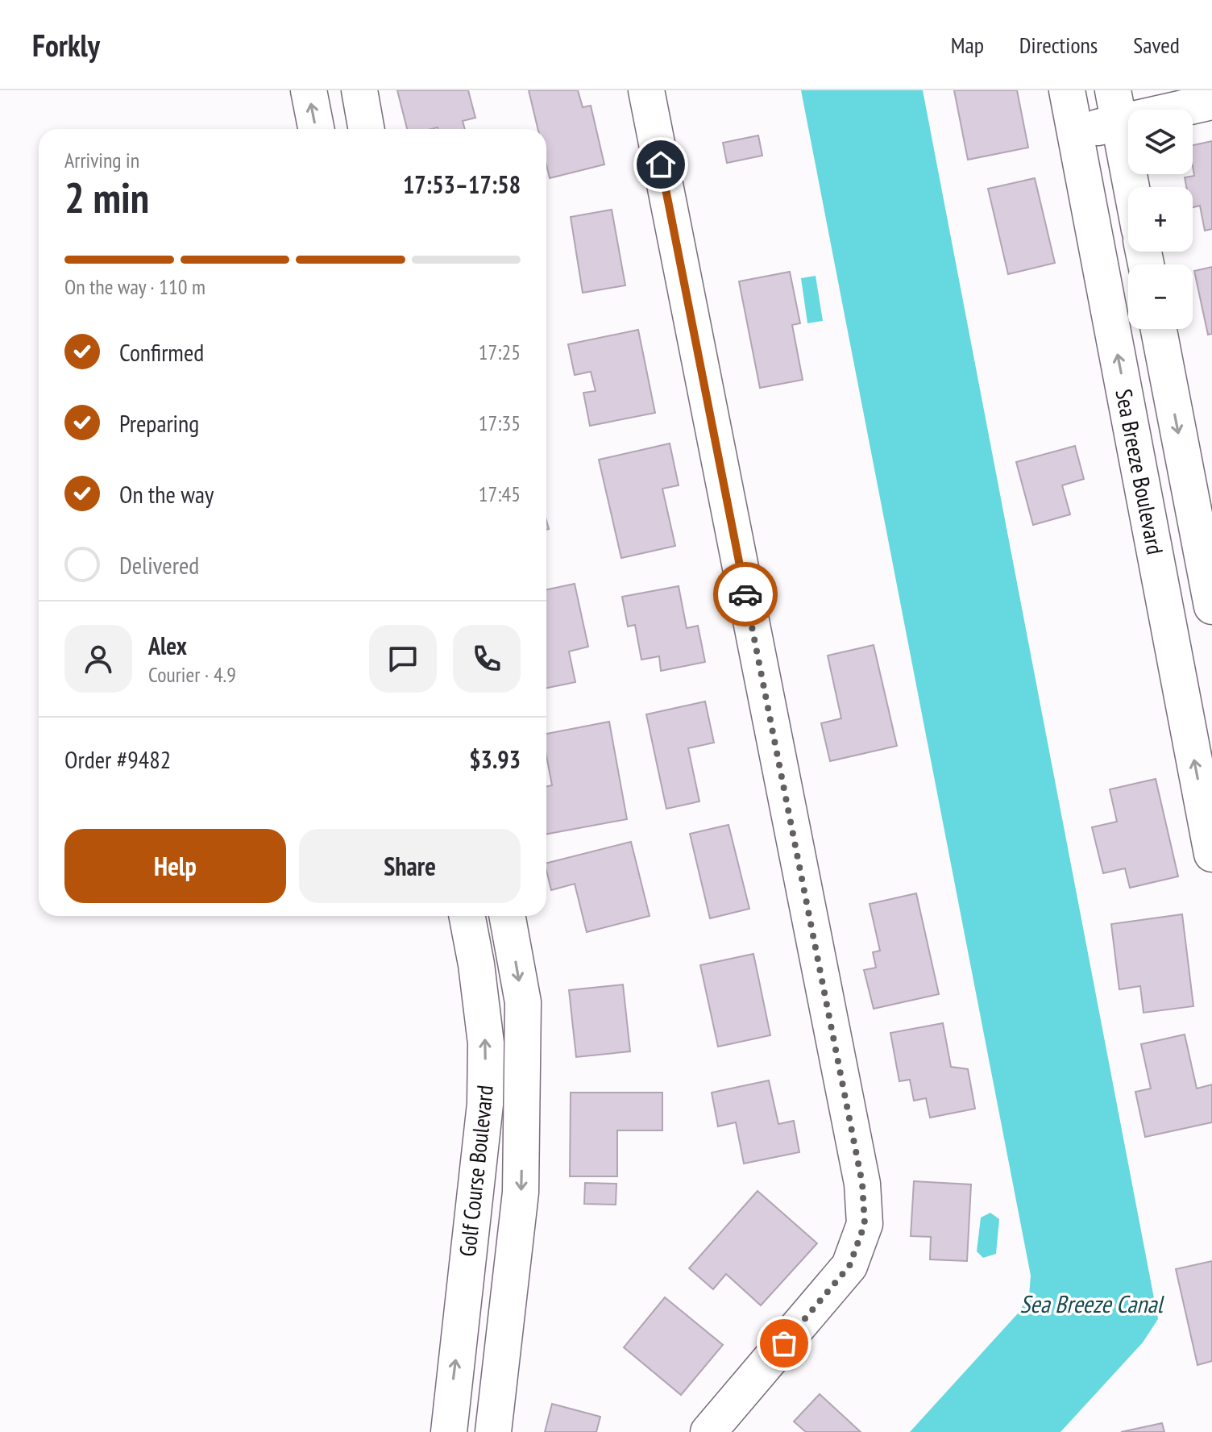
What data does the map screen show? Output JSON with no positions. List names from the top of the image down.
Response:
{
  "streets": {
    "street": ["Sea Breeze Boulevard", "Golf Course Boulevard"]
  },
  "water": ["Sea Breeze Canal"],
  "page": {
    "header": "Forkly",
    "nav": ["Map", "Directions", "Saved"],
    "map_buttons": ["+", "−"],
    "heading": ["2 min", "Arriving in", "17:53–17:58"],
    "panel": [
      "Alex",
      "Courier · 4.9",
      "Order #9482",
      "$3.93"
    ],
    "bar": "On the way · 110 m",
    "list": [
      ["Confirmed", "17:25"],
      ["Preparing", "17:35"],
      ["On the way", "17:45"],
      "Delivered"
    ],
    "buttons": ["Help", "Share"]
  }
}
